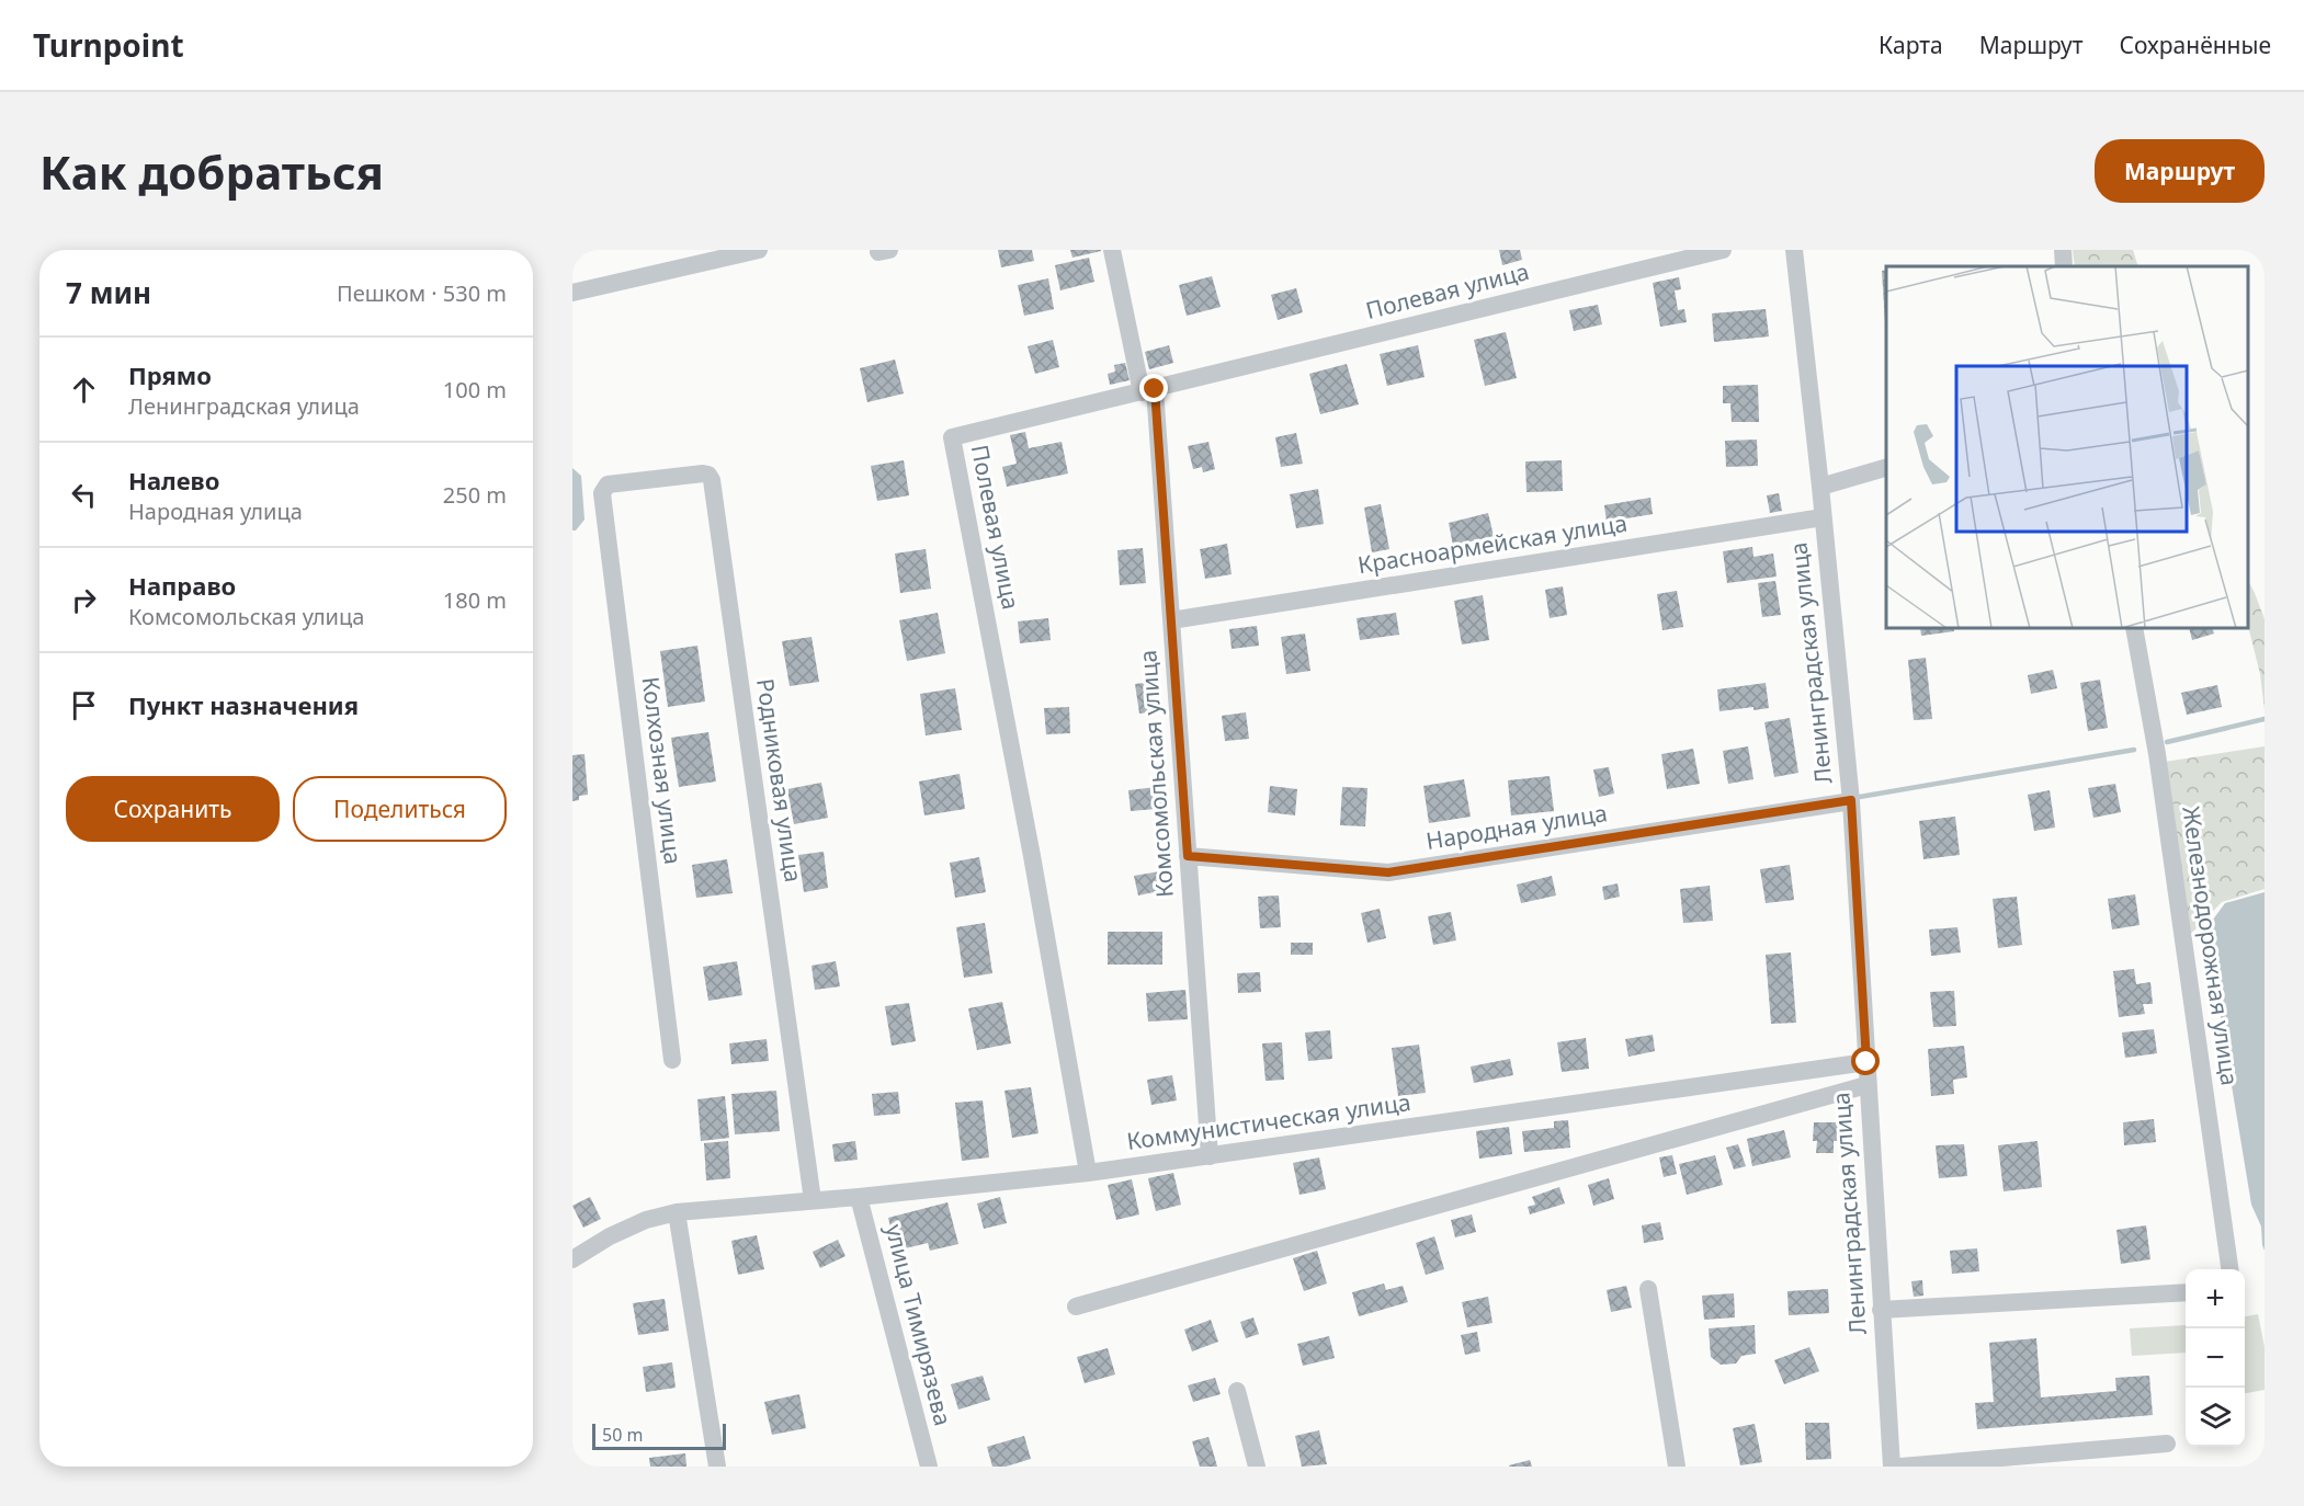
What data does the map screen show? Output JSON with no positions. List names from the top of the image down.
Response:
{
  "streets": {
    "street": [
      "Полевая улица",
      "Красноармейская улица",
      "Ленинградская улица",
      "Колхозная улица",
      "Комсомольская улица",
      "Родниковая улица",
      "Народная улица",
      "Железнодорожная улица",
      "Коммунистическая улица",
      "улица Тимирязева"
    ]
  },
  "crossings": [
    ["Полевая улица", "Комсомольская улица"],
    ["Полевая улица", "Коммунистическая улица"],
    ["Красноармейская улица", "Ленинградская улица"],
    ["Красноармейская улица", "Комсомольская улица"],
    ["Ленинградская улица", "Народная улица"],
    ["Ленинградская улица", "Коммунистическая улица"],
    ["Колхозная улица", "Родниковая улица"],
    ["Комсомольская улица", "Народная улица"],
    ["Комсомольская улица", "Коммунистическая улица"],
    ["Родниковая улица", "Коммунистическая улица"],
    ["Коммунистическая улица", "улица Тимирязева"]
  ],
  "scale_bar": "50 m",
  "page": {
    "header": "Turnpoint",
    "nav": ["Карта", "Маршрут", "Сохранённые"],
    "buttons": [
      "Маршрут",
      ["Сохранить", "Поделиться"]
    ],
    "title": "Как добраться",
    "heading": ["7 мин", "Пешком · 530 m"],
    "list": [
      ["Прямо", "Ленинградская улица", "100 m"],
      ["Налево", "Народная улица", "250 m"],
      ["Направо", "Комсомольская улица", "180 m"],
      "Пункт назначения"
    ],
    "map_buttons": ["+", "−"],
    "scale": "50 m"
  }
}
